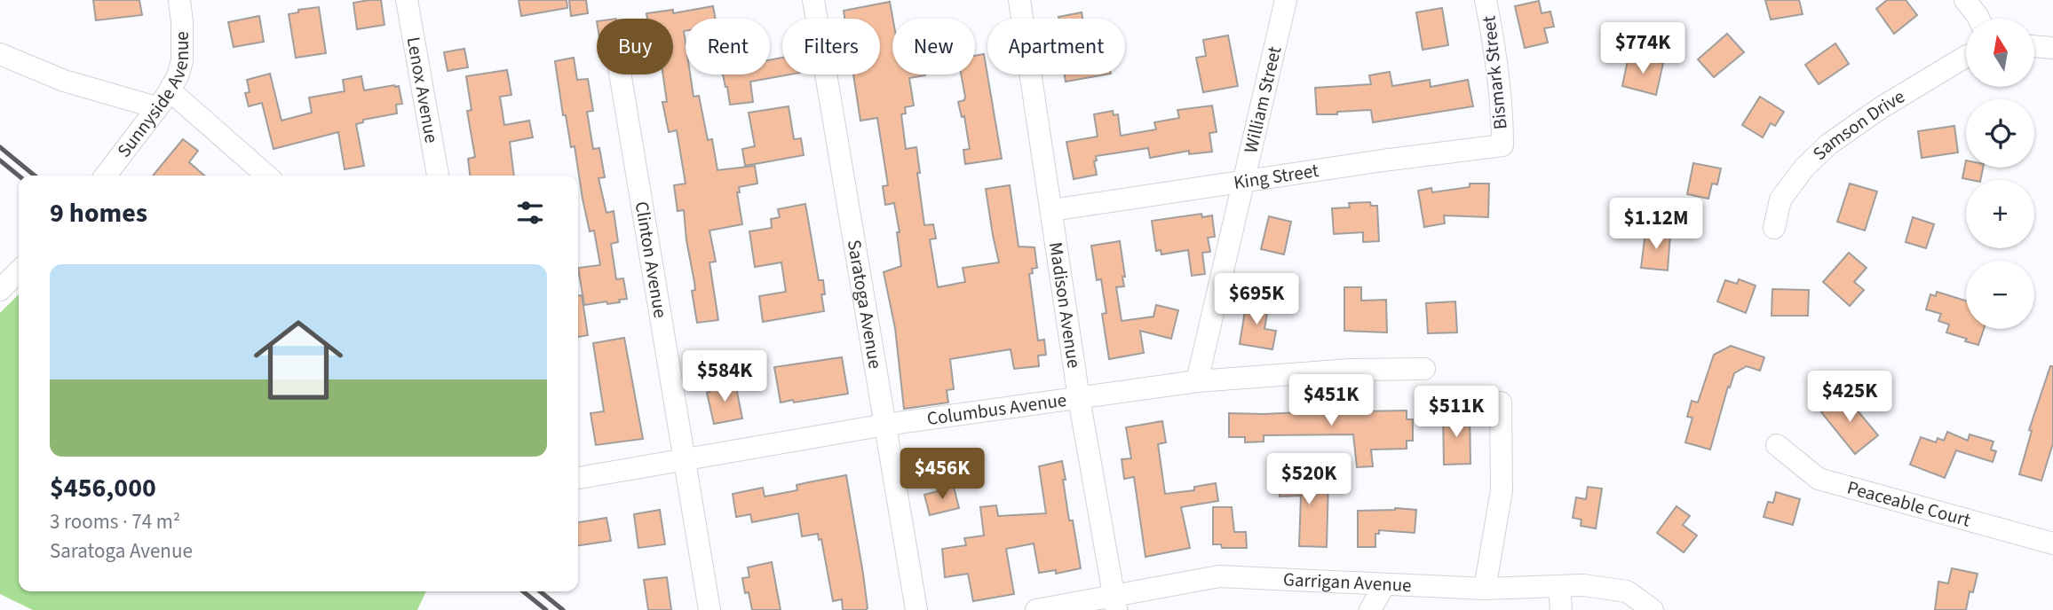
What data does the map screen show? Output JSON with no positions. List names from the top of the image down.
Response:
{
  "streets": {
    "street": [
      "Bismark Street",
      "Lenox Avenue",
      "Sunnyside Avenue",
      "William Street",
      "Samson Drive",
      "King Street",
      "Clinton Avenue",
      "Saratoga Avenue",
      "Madison Avenue",
      "Columbus Avenue",
      "Peaceable Court",
      "Garrigan Avenue"
    ]
  },
  "crossings": [
    ["Bismark Street", "King Street"],
    ["William Street", "King Street"],
    ["William Street", "Columbus Avenue"],
    ["King Street", "Madison Avenue"],
    ["Clinton Avenue", "Columbus Avenue"],
    ["Saratoga Avenue", "Columbus Avenue"],
    ["Madison Avenue", "Columbus Avenue"],
    ["Madison Avenue", "Garrigan Avenue"]
  ],
  "north": "top",
  "page": {
    "map_buttons": ["+", "−"],
    "chip": [
      "Buy",
      "Rent",
      "Filters",
      "New",
      "Apartment"
    ],
    "price": [
      "$774K",
      "$1.12M",
      "$695K",
      "$584K",
      "$425K",
      "$451K",
      "$511K",
      "$456K",
      "$520K"
    ],
    "heading": "9 homes",
    "list": [
      {
        "name": "$456,000",
        "note": "3 rooms · 74 m² · Saratoga Avenue"
      }
    ]
  }
}
